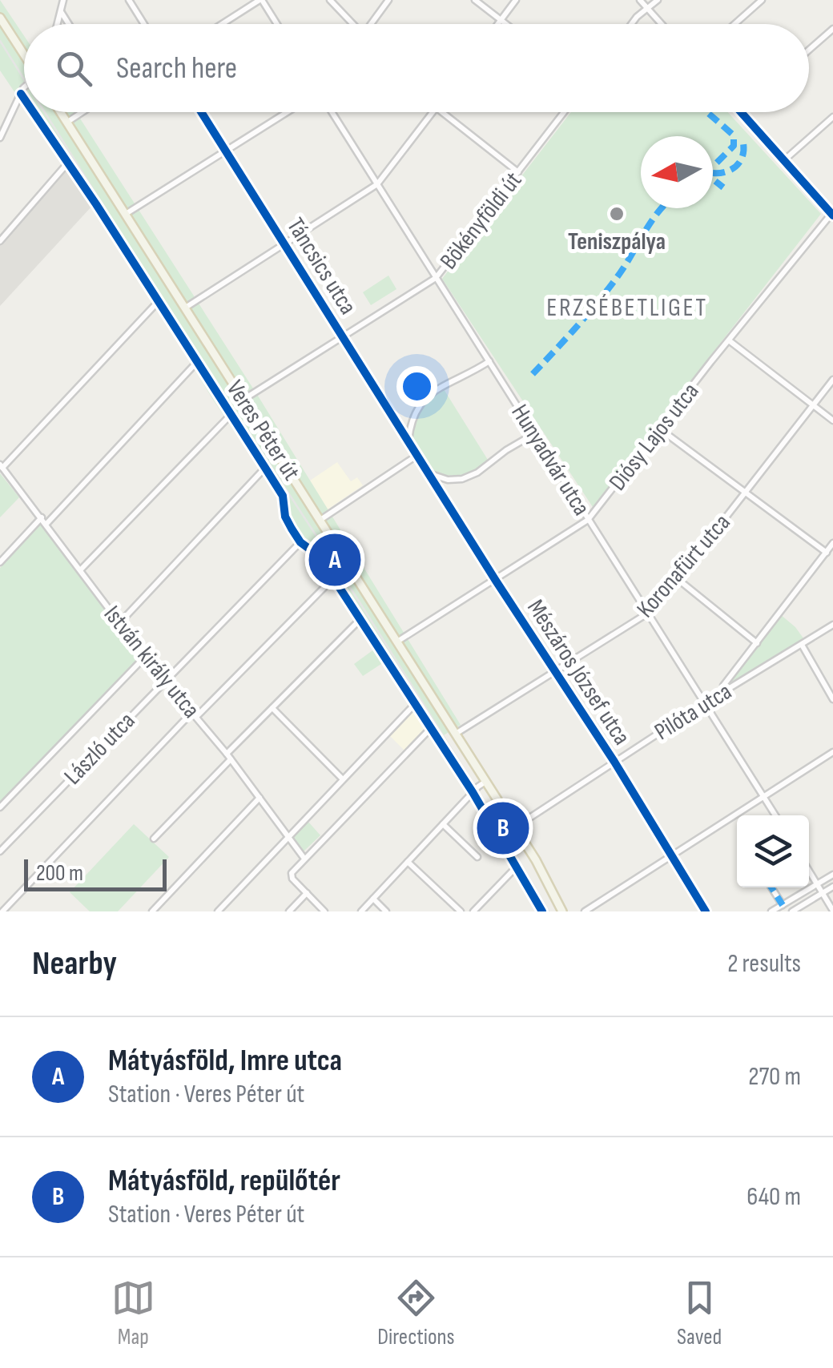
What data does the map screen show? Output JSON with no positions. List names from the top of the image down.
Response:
{
  "streets": {
    "main road": ["Veres Péter út"],
    "street": [
      "Bökényföldi út",
      "Táncsics utca",
      "Diósy Lajos utca",
      "Hunyadvár utca",
      "Koronafürt utca",
      "István király utca",
      "Mészáros József utca",
      "Pilóta utca",
      "László utca"
    ]
  },
  "crossings": [
    ["Bökényföldi út", "Táncsics utca"],
    ["Bökényföldi út", "Veres Péter út"],
    ["Bökényföldi út", "Hunyadvár utca"],
    ["Táncsics utca", "Mészáros József utca"],
    ["Veres Péter út", "Diósy Lajos utca"],
    ["Veres Péter út", "Koronafürt utca"],
    ["Veres Péter út", "Pilóta utca"],
    ["Veres Péter út", "László utca"],
    ["Diósy Lajos utca", "Hunyadvár utca"],
    ["Diósy Lajos utca", "Mészáros József utca"],
    ["Hunyadvár utca", "Koronafürt utca"],
    ["Hunyadvár utca", "Pilóta utca"],
    ["Koronafürt utca", "Mészáros József utca"],
    ["István király utca", "László utca"],
    ["Mészáros József utca", "Pilóta utca"]
  ],
  "districts": ["ERZSÉBETLIGET"],
  "places": ["Teniszpálya"],
  "scale_bar": "200 m",
  "north": "left",
  "page": {
    "search": "Search here",
    "pins": ["A", "B"],
    "scale": "200 m",
    "heading": ["Nearby", "2 results"],
    "list": [
      {
        "mark": "A",
        "name": "Mátyásföld, Imre utca",
        "note": "Station · Veres Péter út",
        "value": "270 m"
      },
      {
        "mark": "B",
        "name": "Mátyásföld, repülőtér",
        "note": "Station · Veres Péter út",
        "value": "640 m"
      }
    ],
    "nav": ["Map", "Directions", "Saved"]
  }
}
